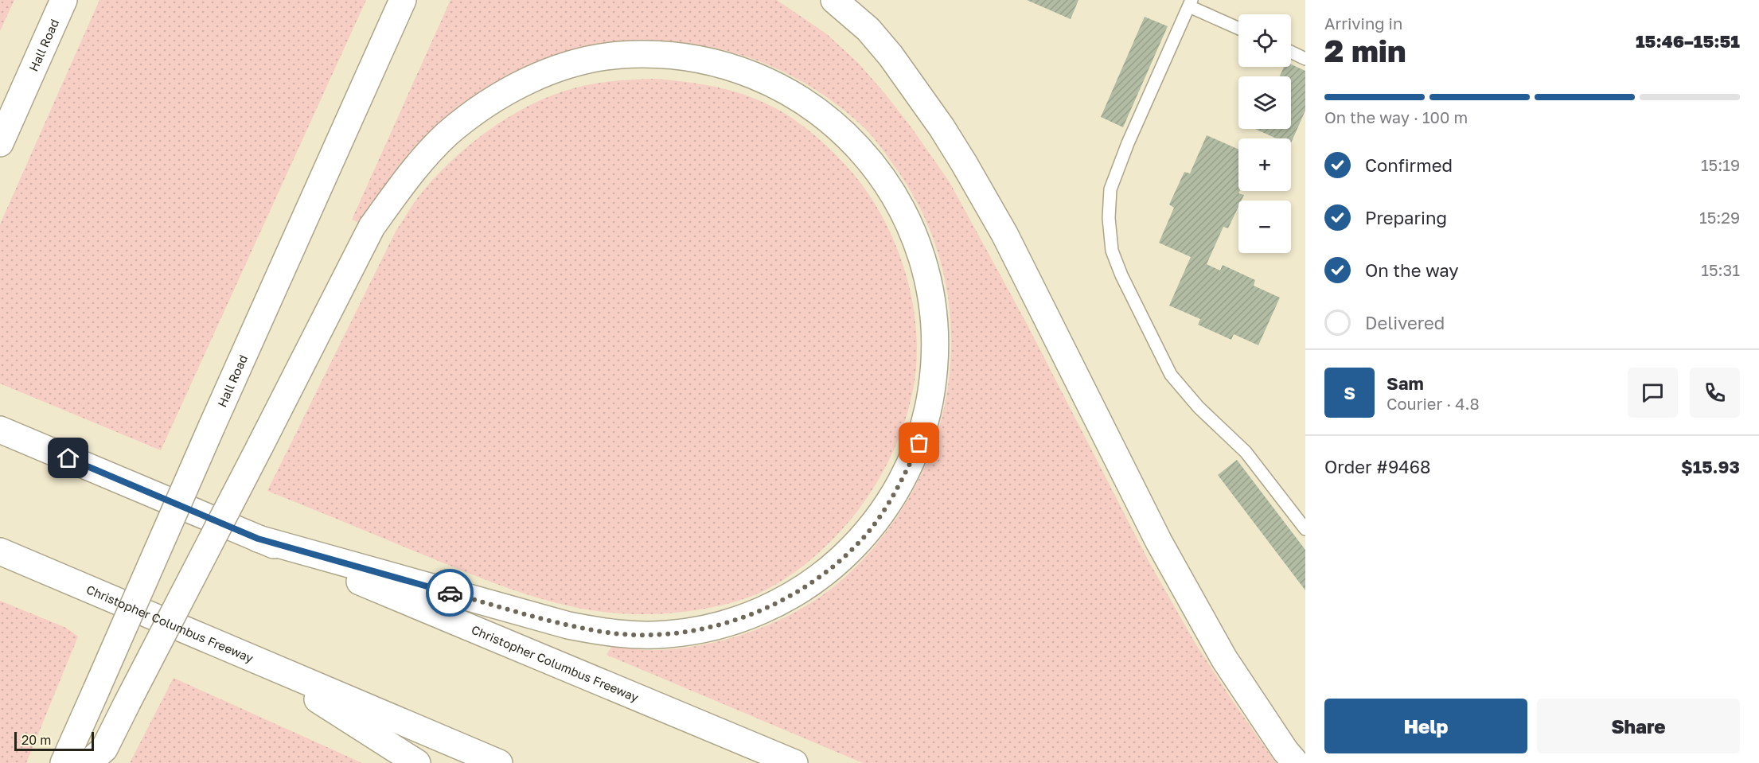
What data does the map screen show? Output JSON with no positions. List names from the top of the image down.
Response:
{
  "streets": {
    "highway": ["Hall Road", "Christopher Columbus Freeway"]
  },
  "scale_bar": "20 m",
  "page": {
    "heading": ["2 min", "Arriving in", "15:46–15:51"],
    "panel": [
      "Sam",
      "Courier · 4.8",
      "Order #9468",
      "$15.93"
    ],
    "map_buttons": ["+", "−"],
    "bar": "On the way · 100 m",
    "list": [
      ["Confirmed", "15:19"],
      ["Preparing", "15:29"],
      ["On the way", "15:31"],
      "Delivered"
    ],
    "round": "S",
    "buttons": ["Help", "Share"],
    "scale": "20 m"
  }
}
